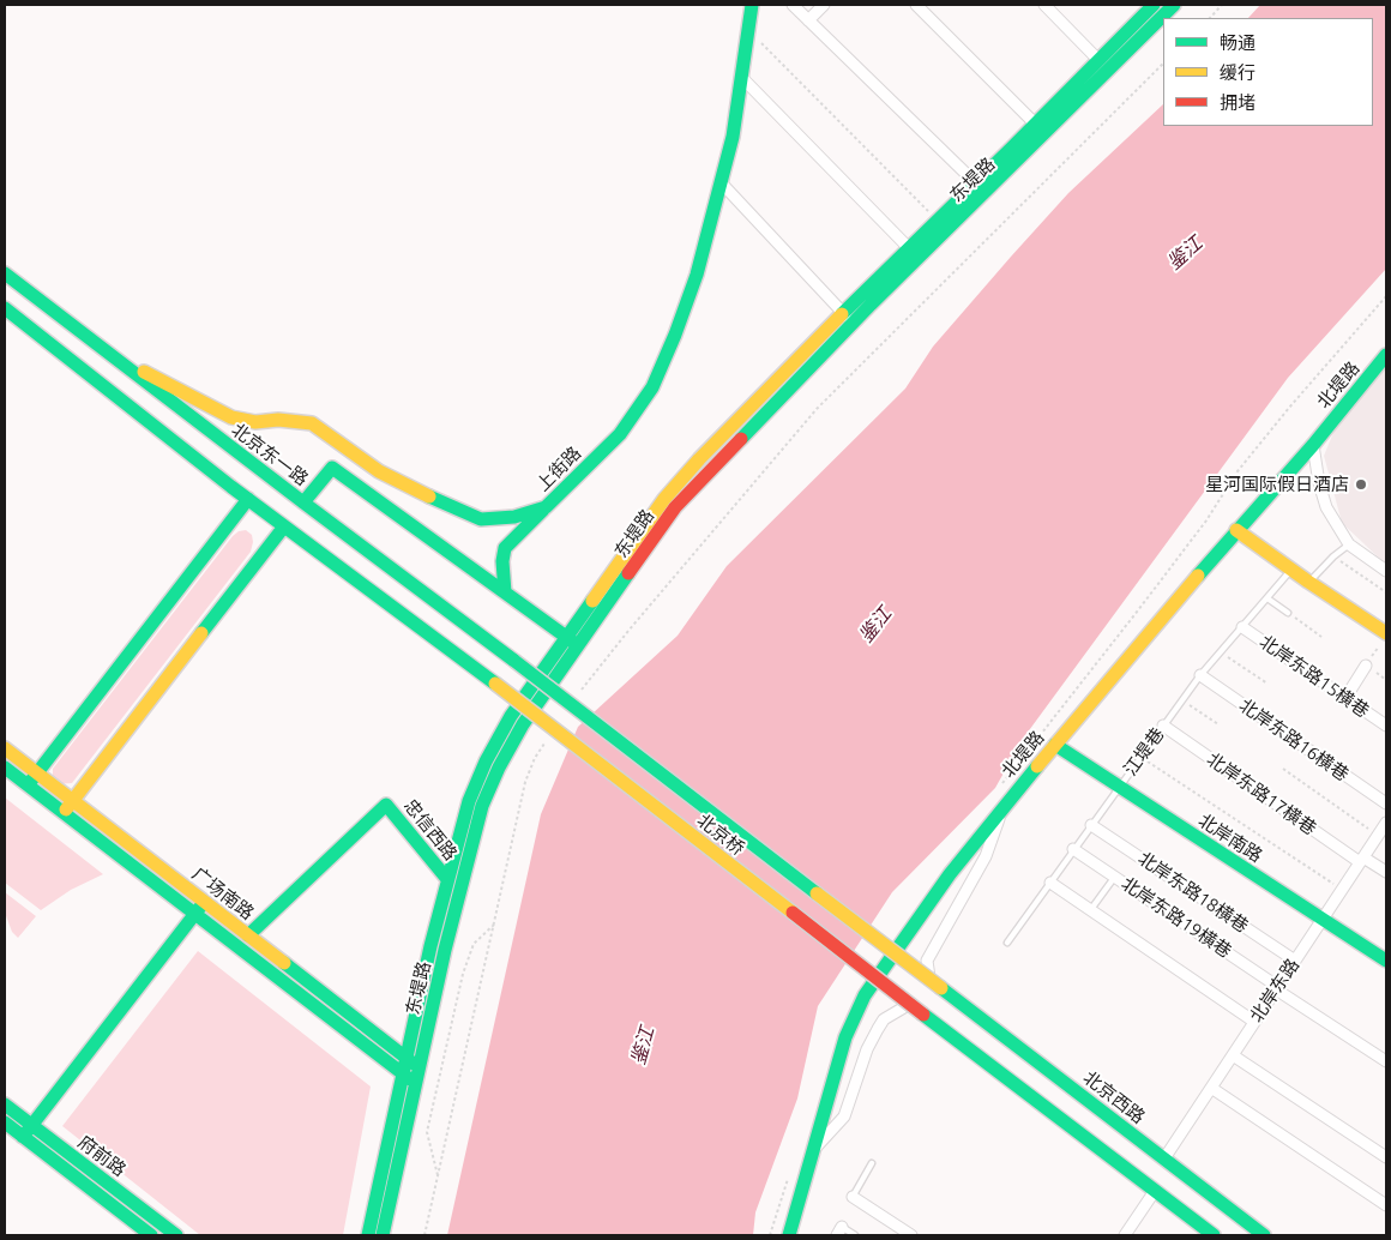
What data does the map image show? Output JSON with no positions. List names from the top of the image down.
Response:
{
  "streets": {
    "main road": [
      "东堤路",
      "北堤路",
      "北京东一路",
      "上街路",
      "忠信西路",
      "北京桥",
      "北岸南路",
      "广场南路",
      "北京西路",
      "府前路"
    ],
    "street": [
      "北岸东路15横巷",
      "北岸东路16横巷",
      "北岸东路17横巷",
      "北岸东路18横巷",
      "北岸东路19横巷",
      "北岸东路"
    ],
    "lane": ["江堤巷"]
  },
  "crossings": [
    ["东堤路", "忠信西路"],
    ["东堤路", "广场南路"],
    ["北堤路", "北岸南路"],
    ["北京东一路", "上街路"],
    ["北京东一路", "北京桥"],
    ["北岸东路15横巷", "江堤巷"],
    ["北岸东路16横巷", "江堤巷"],
    ["江堤巷", "北岸东路17横巷"],
    ["江堤巷", "北岸南路"],
    ["江堤巷", "北岸东路18横巷"],
    ["江堤巷", "北岸东路19横巷"],
    ["北岸东路17横巷", "北岸东路"],
    ["忠信西路", "广场南路"],
    ["北京桥", "北京西路"],
    ["北岸南路", "北岸东路"],
    ["北岸东路18横巷", "北岸东路"],
    ["北岸东路19横巷", "北岸东路"],
    ["北岸东路", "北京西路"]
  ],
  "water": ["鉴江"],
  "places": ["星河国际假日酒店"],
  "legend": ["畅通", "缓行", "拥堵"]
}
